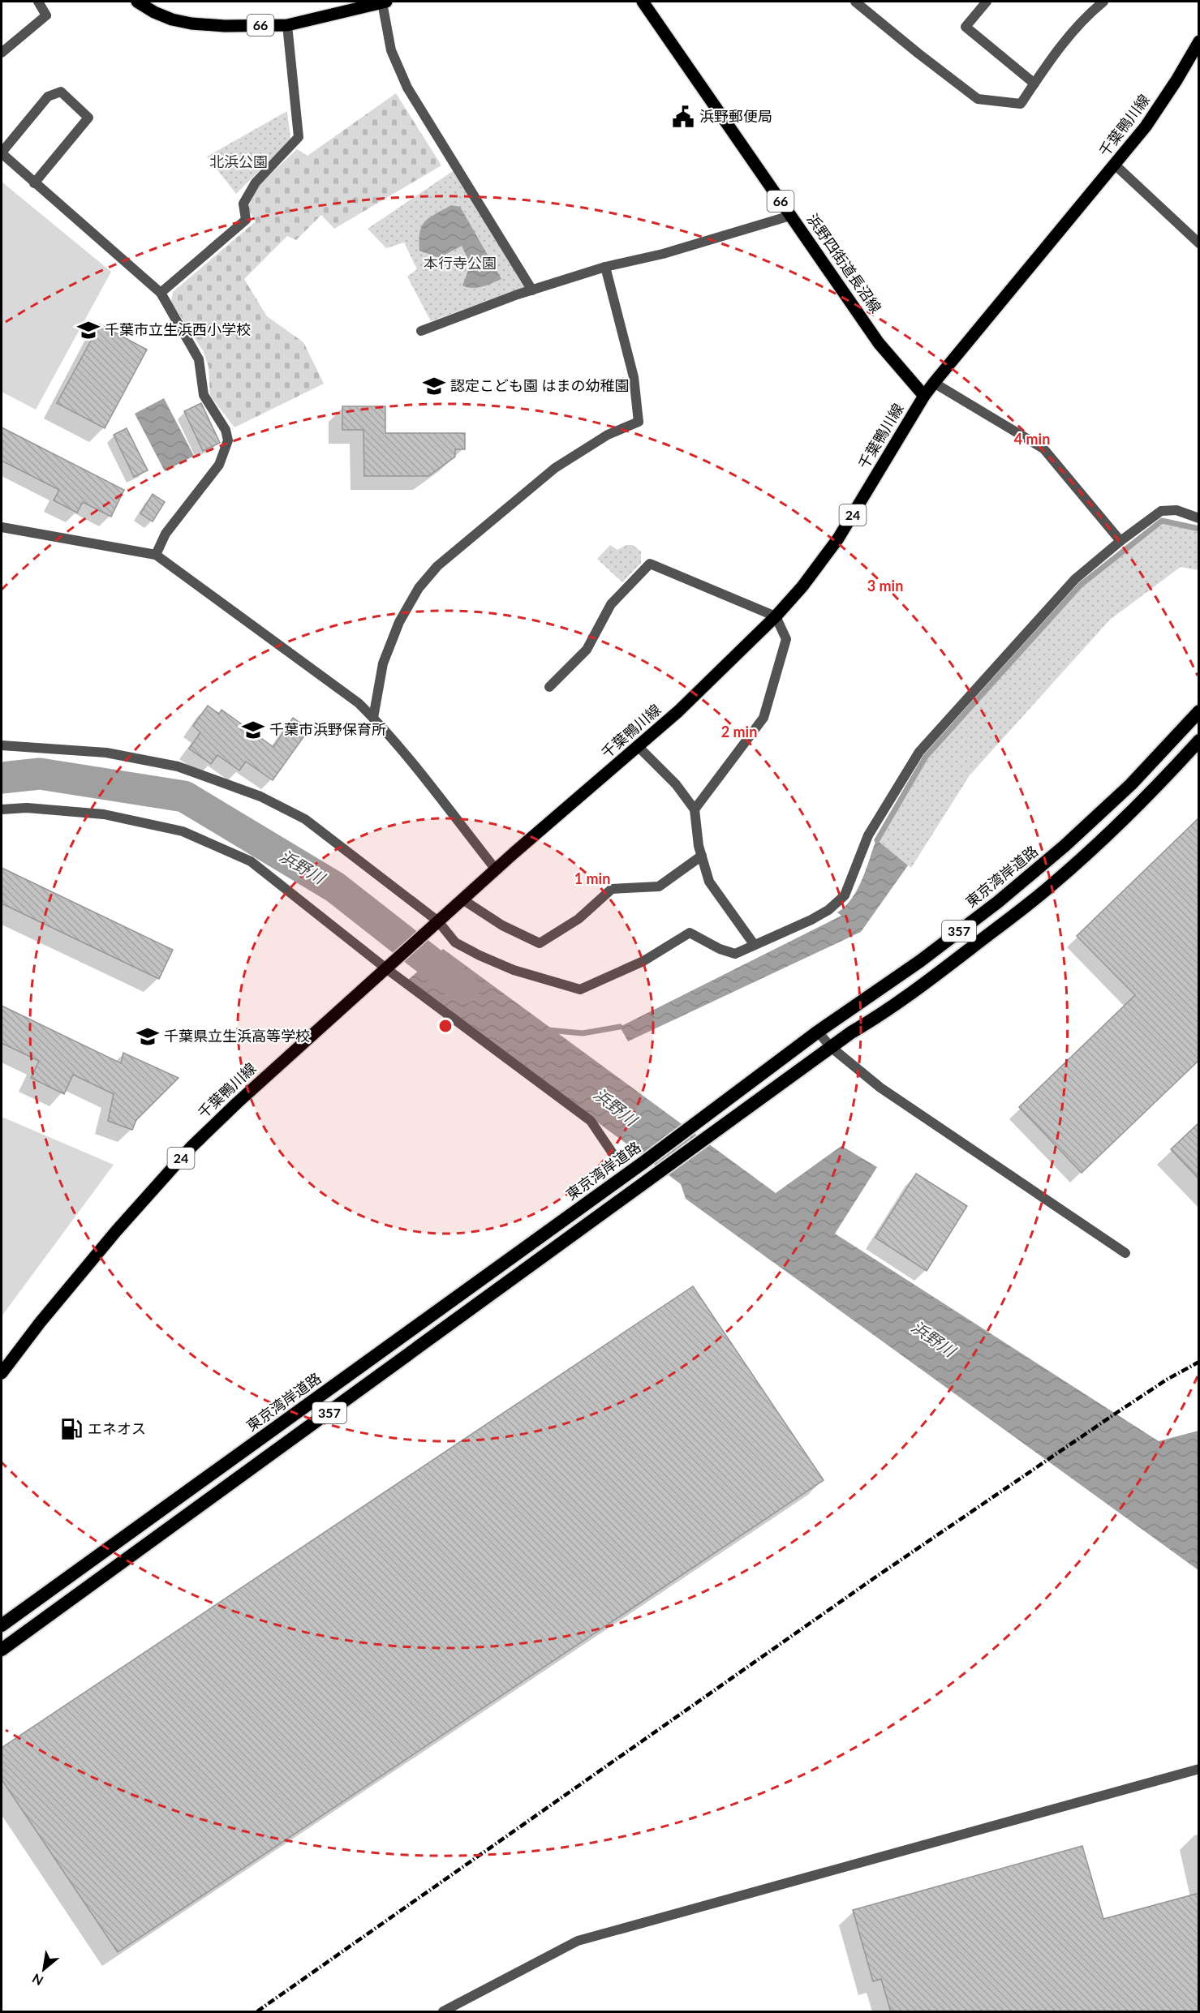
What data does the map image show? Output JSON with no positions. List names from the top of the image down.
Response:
{
  "streets": {
    "highway": ["東京湾岸道路", "357"],
    "main road": [
      "66",
      "千葉鴨川線",
      "浜野四街道長沼線",
      "24"
    ]
  },
  "crossings": [
    ["千葉鴨川線", "浜野四街道長沼線"]
  ],
  "water": ["浜野川"],
  "parks": ["北浜公園", "本行寺公園"],
  "places": {
    "public building": ["浜野郵便局"],
    "school or university": [
      "千葉市立生浜西小学校",
      "認定こども園 はまの幼稚園",
      "千葉市浜野保育所",
      "千葉県立生浜高等学校"
    ],
    "fuel station": ["エネオス"]
  },
  "north": "bottom left",
  "rings": [
    "4 min",
    "3 min",
    "2 min",
    "1 min"
  ]
}
